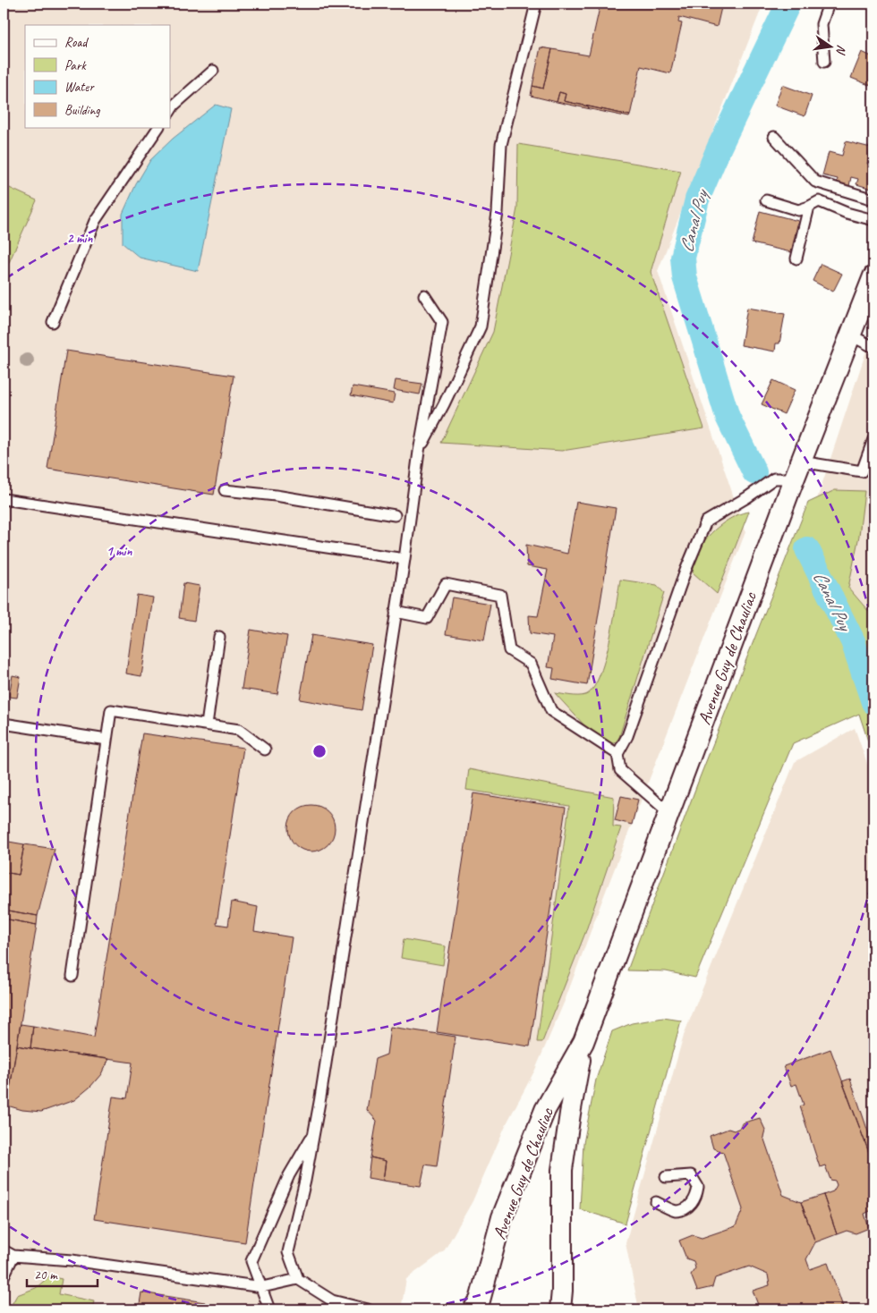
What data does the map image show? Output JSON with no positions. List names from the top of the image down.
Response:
{
  "streets": {
    "street": ["Avenue Guy de Chauliac"]
  },
  "water": ["Canal Puy"],
  "legend": [
    "Road",
    "Park",
    "Water",
    "Building"
  ],
  "scale_bar": "20 m",
  "north": "right",
  "rings": ["2 min", "1 min"]
}
